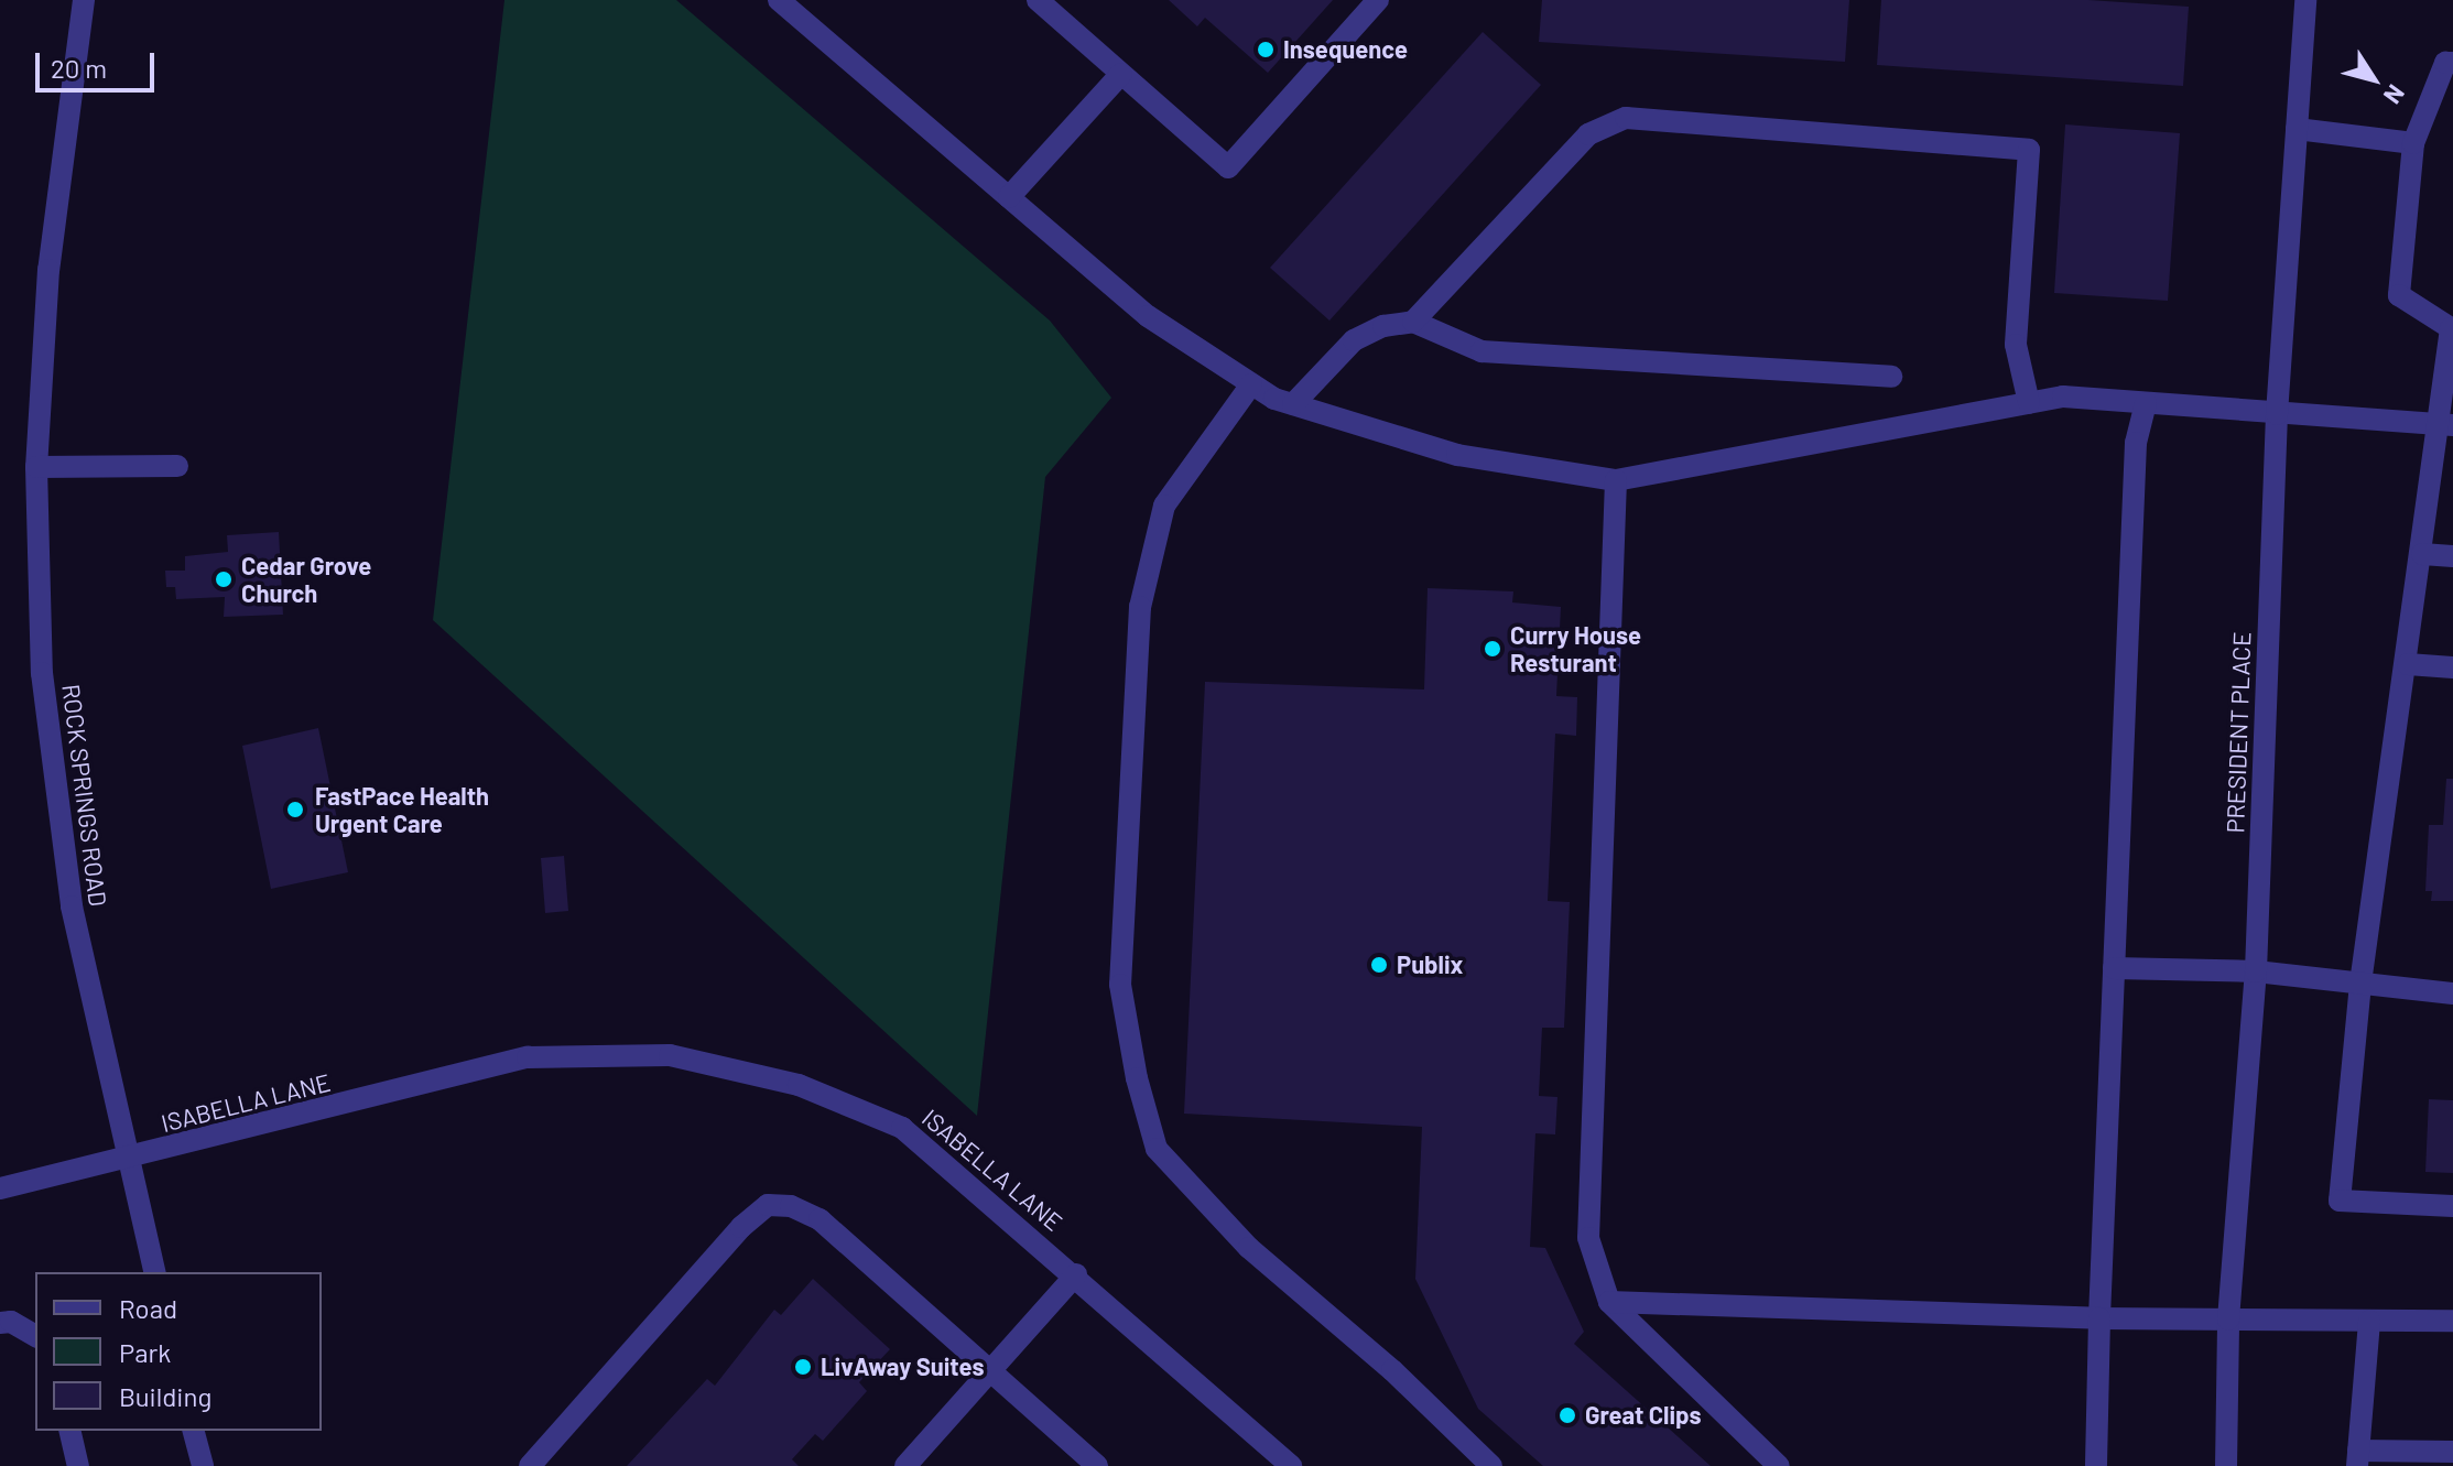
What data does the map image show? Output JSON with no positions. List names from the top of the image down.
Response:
{
  "streets": {
    "street": ["PRESIDENT PLACE", "ROCK SPRINGS ROAD", "ISABELLA LANE"]
  },
  "crossings": [
    ["ROCK SPRINGS ROAD", "ISABELLA LANE"]
  ],
  "places": [
    "Insequence",
    "Cedar Grove Church",
    "Curry House Resturant",
    "FastPace Health Urgent Care",
    "Publix",
    "LivAway Suites",
    "Great Clips"
  ],
  "legend": ["Road", "Park", "Building"],
  "scale_bar": "20 m",
  "north": "bottom right"
}
